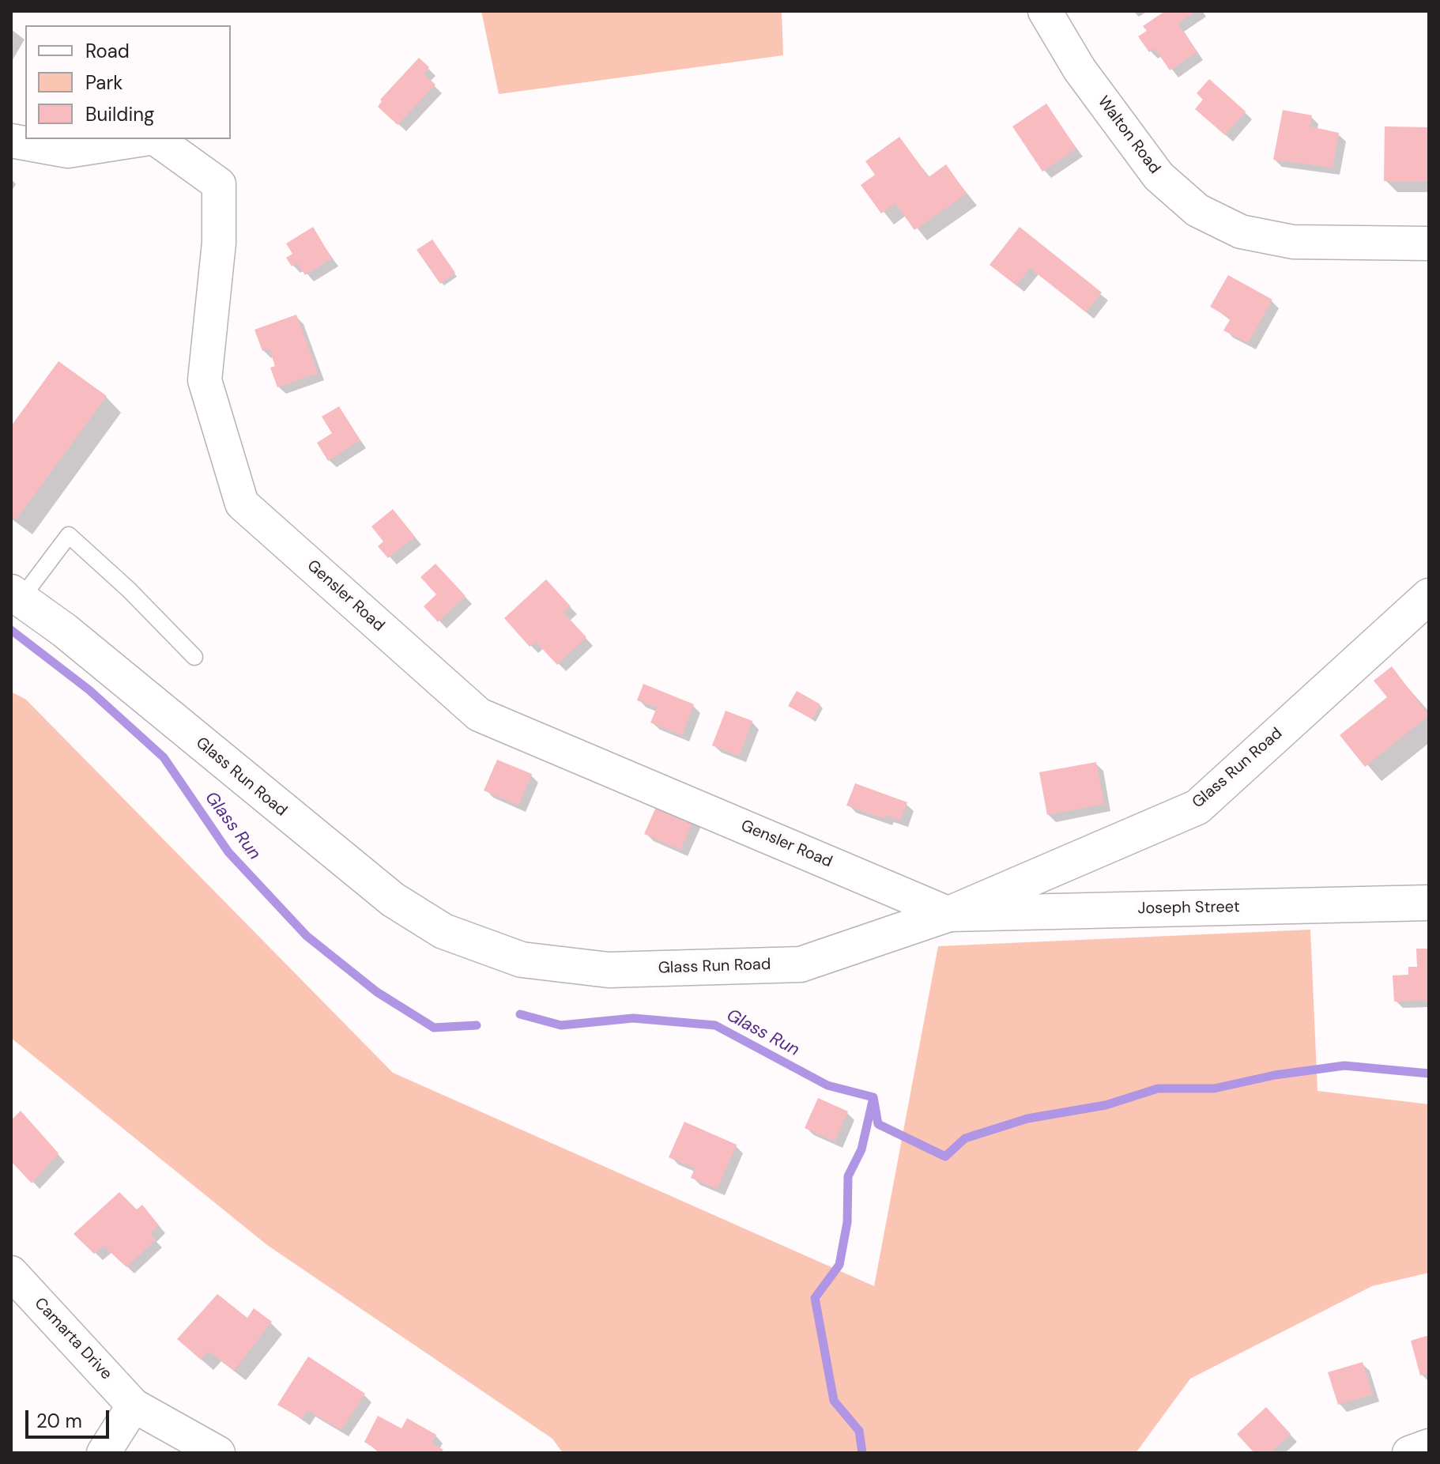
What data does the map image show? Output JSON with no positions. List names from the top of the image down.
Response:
{
  "streets": {
    "main road": ["Glass Run Road", "Joseph Street"],
    "street": ["Walton Road", "Gensler Road", "Camarta Drive"]
  },
  "crossings": [
    ["Gensler Road", "Glass Run Road"],
    ["Gensler Road", "Joseph Street"],
    ["Glass Run Road", "Joseph Street"]
  ],
  "water": ["Glass Run"],
  "legend": ["Road", "Park", "Building"],
  "scale_bar": "20 m"
}
